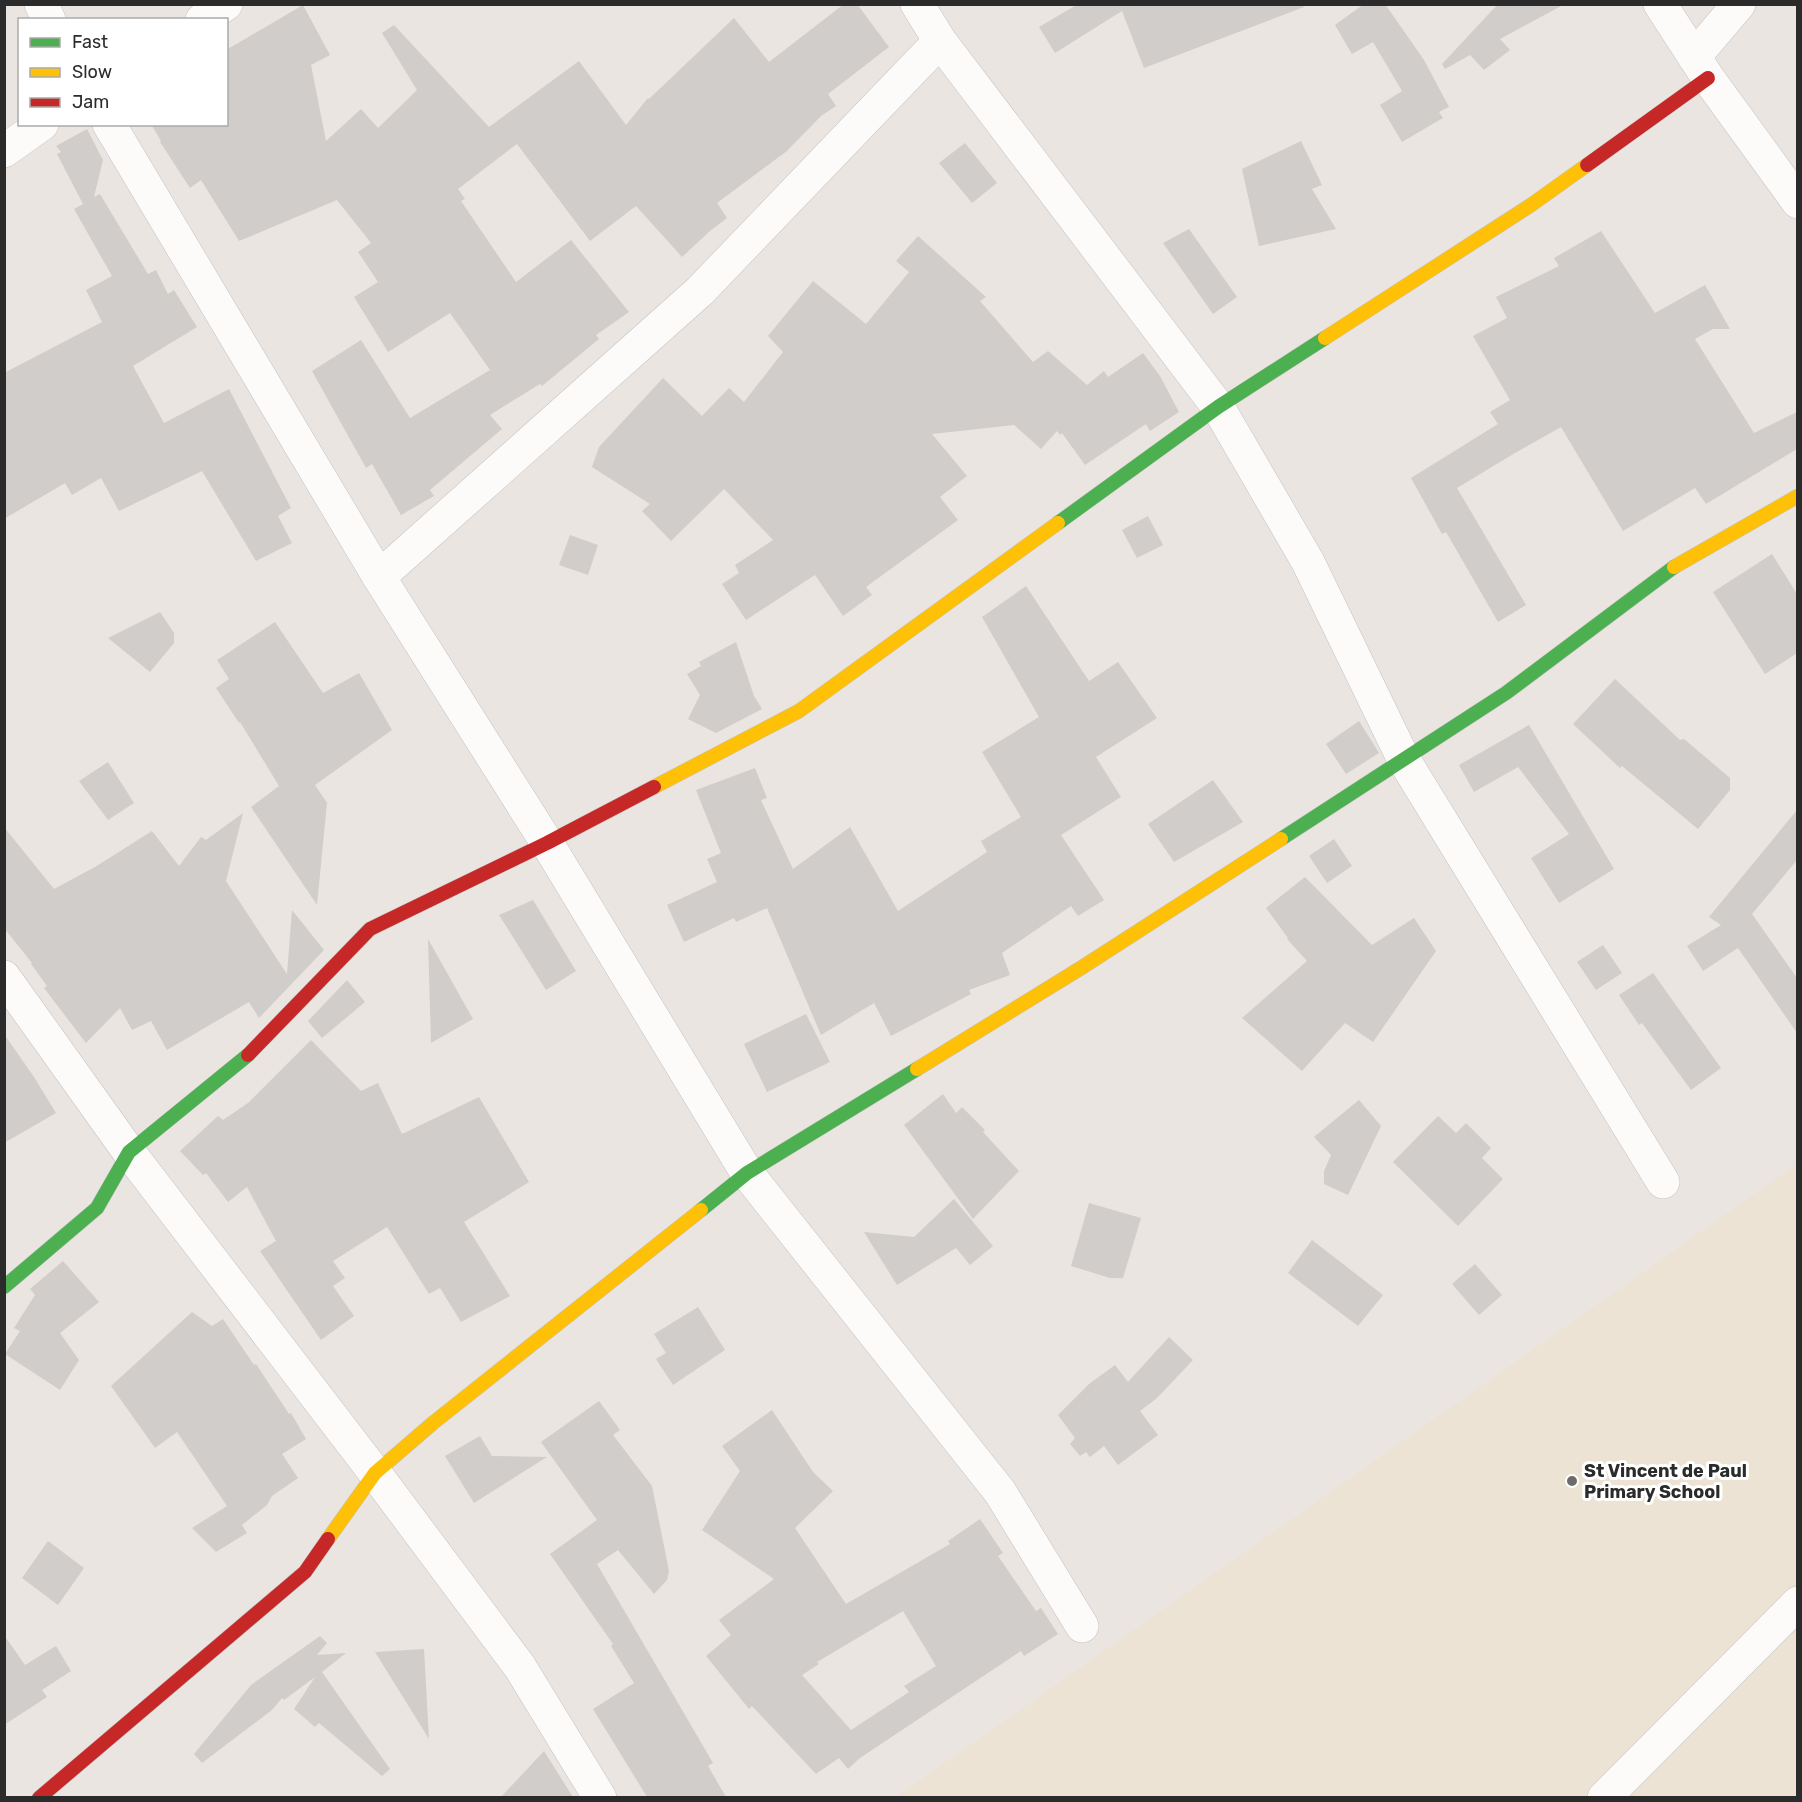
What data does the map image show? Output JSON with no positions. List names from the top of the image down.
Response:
{
  "places": ["St Vincent de Paul Primary School"],
  "legend": ["Fast", "Slow", "Jam"]
}
